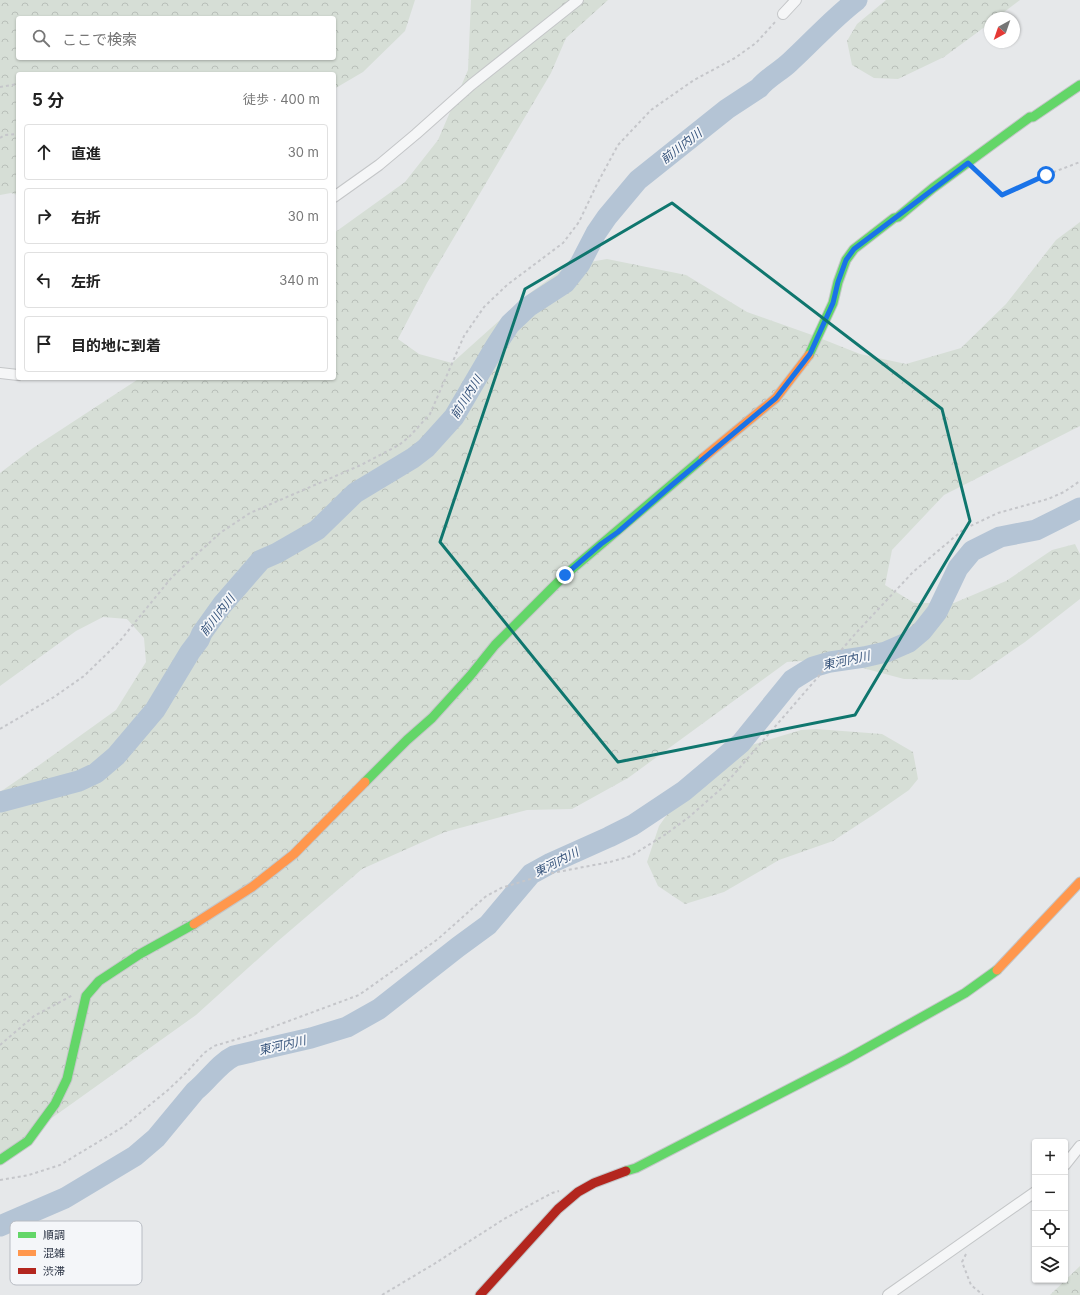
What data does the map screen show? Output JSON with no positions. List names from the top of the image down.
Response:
{
  "water": ["前川内川", "東河内川"],
  "legend": ["順調", "混雑", "渋滞"],
  "north": "bottom left",
  "page": {
    "search": "ここで検索",
    "heading": ["5 分", "徒歩 · 400 m"],
    "list": [
      ["直進", "30 m"],
      ["右折", "30 m"],
      ["左折", "340 m"],
      "目的地に到着"
    ],
    "map_buttons": ["+", "−"]
  }
}
